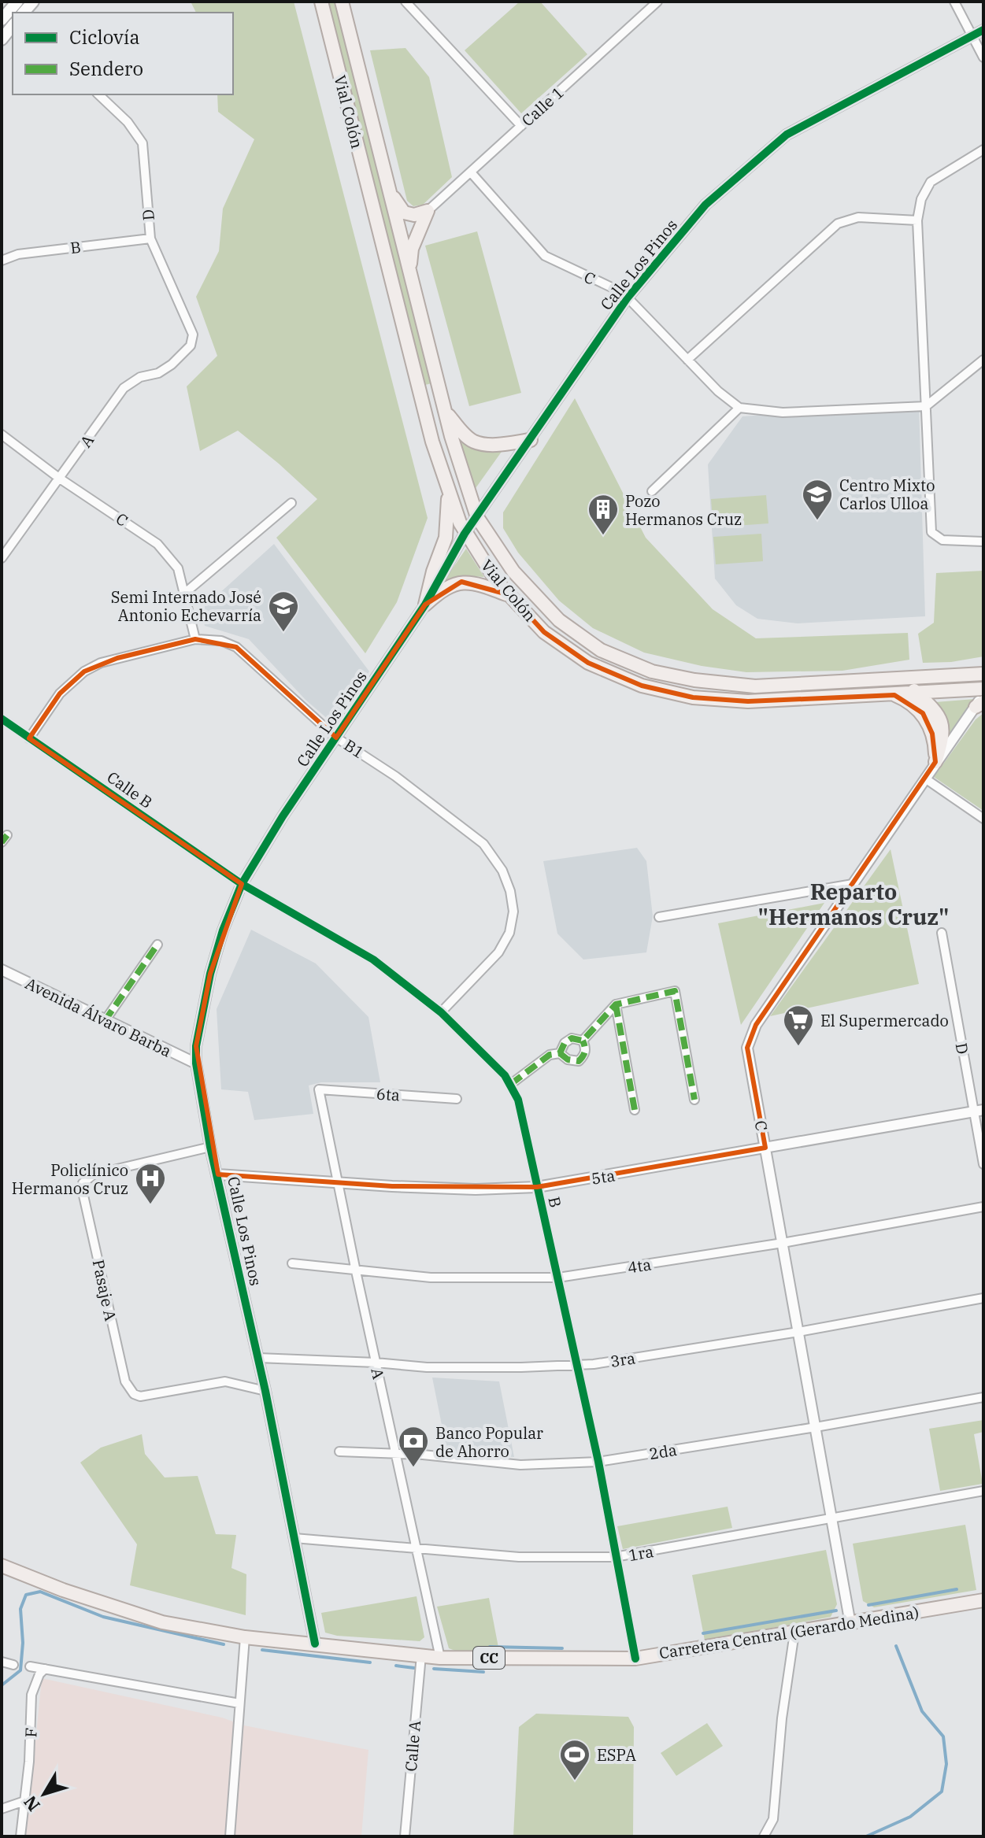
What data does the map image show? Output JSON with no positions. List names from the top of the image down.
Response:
{
  "streets": {
    "main road": ["Vial Colón", "Carretera Central (Gerardo Medina)", "CC"],
    "street": [
      "Calle 1",
      "D",
      "B",
      "Calle Los Pinos",
      "C",
      "A",
      "B1",
      "Calle B",
      "Avenida Álvaro Barba",
      "6ta",
      "5ta",
      "4ta",
      "Pasaje A",
      "3ra",
      "2da",
      "1ra",
      "F",
      "Calle A"
    ]
  },
  "crossings": [
    ["Calle 1", "C"],
    ["Vial Colón", "Calle Los Pinos"],
    ["Vial Colón", "C"],
    ["D", "B"],
    ["D", "A"],
    ["D", "5ta"],
    ["B", "Calle Los Pinos"],
    ["B", "B1"],
    ["B", "Calle B"],
    ["B", "5ta"],
    ["B", "4ta"],
    ["B", "3ra"],
    ["B", "2da"],
    ["B", "1ra"],
    ["B", "Carretera Central (Gerardo Medina)"],
    ["Calle Los Pinos", "C"],
    ["Calle Los Pinos", "B1"],
    ["Calle Los Pinos", "Calle B"],
    ["Calle Los Pinos", "Avenida Álvaro Barba"],
    ["Calle Los Pinos", "5ta"],
    ["Calle Los Pinos", "Pasaje A"],
    ["Calle Los Pinos", "3ra"],
    ["Calle Los Pinos", "1ra"],
    ["Calle Los Pinos", "Carretera Central (Gerardo Medina)"],
    ["C", "A"],
    ["C", "B1"],
    ["C", "5ta"],
    ["C", "4ta"],
    ["C", "3ra"],
    ["C", "2da"],
    ["C", "1ra"],
    ["C", "Carretera Central (Gerardo Medina)"],
    ["A", "6ta"],
    ["A", "5ta"],
    ["A", "4ta"],
    ["A", "3ra"],
    ["A", "2da"],
    ["A", "1ra"],
    ["A", "Carretera Central (Gerardo Medina)"],
    ["B1", "Calle B"],
    ["Carretera Central (Gerardo Medina)", "Calle A"]
  ],
  "districts": ["Reparto \"Hermanos Cruz\""],
  "places": {
    "school or university": ["Centro Mixto Carlos Ulloa", "Semi Internado José Antonio Echevarría"],
    "building": ["Pozo Hermanos Cruz"],
    "supermarket": ["El Supermercado"],
    "hospital": ["Policlínico Hermanos Cruz"],
    "bank": ["Banco Popular de Ahorro"],
    "sports": ["ESPA"]
  },
  "legend": ["Ciclovía", "Sendero"],
  "north": "bottom left"
}
